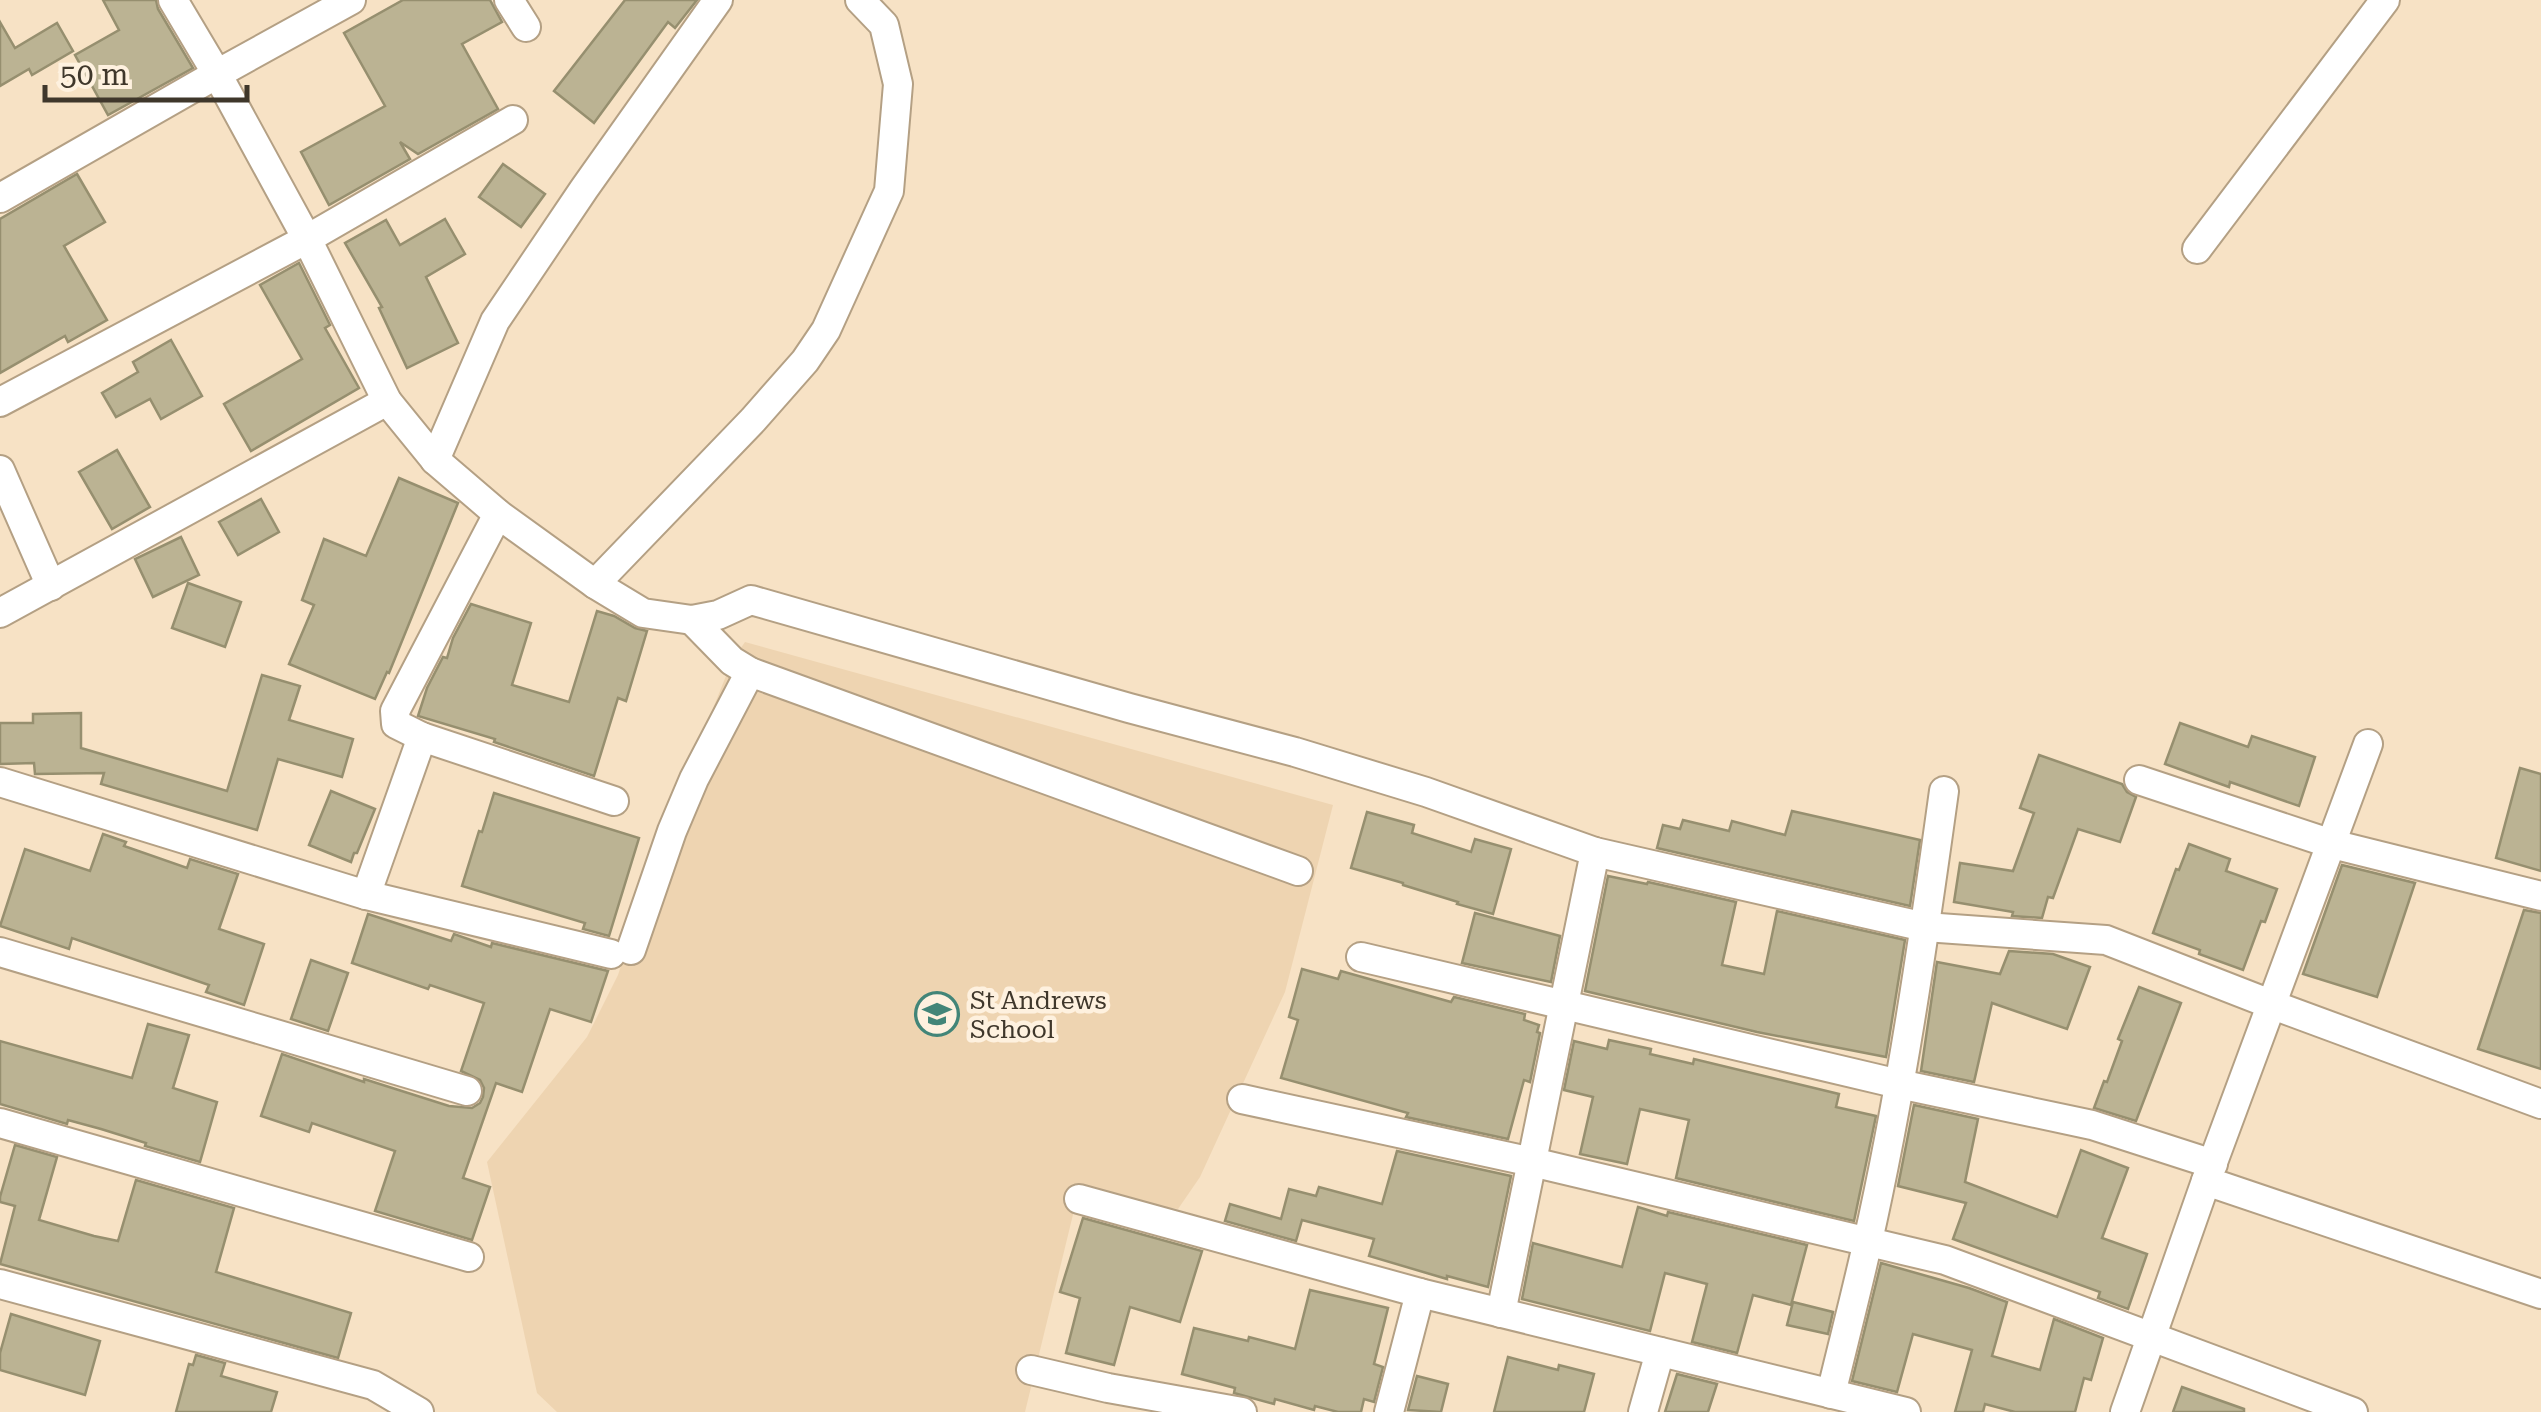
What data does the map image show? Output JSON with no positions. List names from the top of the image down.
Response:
{
  "places": {
    "school or university": ["St Andrews School"]
  },
  "scale_bar": "50 m"
}
